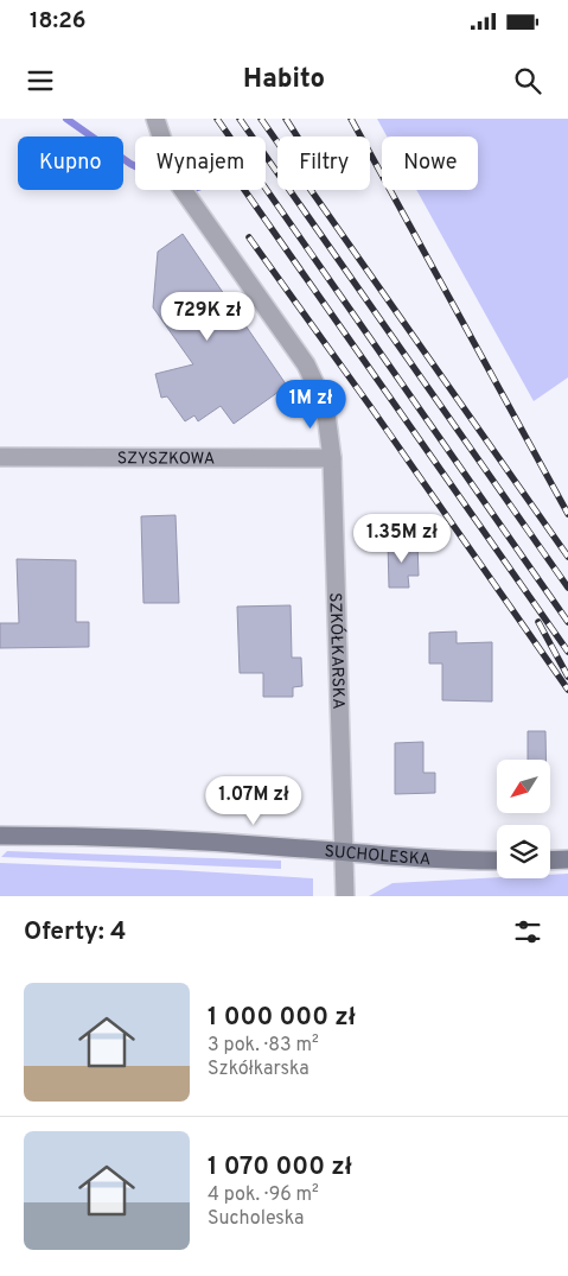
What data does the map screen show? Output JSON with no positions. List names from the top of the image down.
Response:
{
  "streets": {
    "street": ["SZYSZKOWA", "SZKÓŁKARSKA", "SUCHOLESKA"]
  },
  "crossings": [
    ["SZYSZKOWA", "SZKÓŁKARSKA"],
    ["SZKÓŁKARSKA", "SUCHOLESKA"]
  ],
  "north": "bottom left",
  "page": {
    "status": "18:26",
    "header": "Habito",
    "chip": [
      "Kupno",
      "Wynajem",
      "Filtry",
      "Nowe"
    ],
    "price": [
      "729K zł",
      "1M zł",
      "1.35M zł",
      "1.07M zł"
    ],
    "heading": "Oferty: 4",
    "list": [
      {
        "name": "1 000 000 zł",
        "note": "3 pok. · 83 m² · Szkółkarska"
      },
      {
        "name": "1 070 000 zł",
        "note": "4 pok. · 96 m² · Sucholeska"
      }
    ]
  }
}
